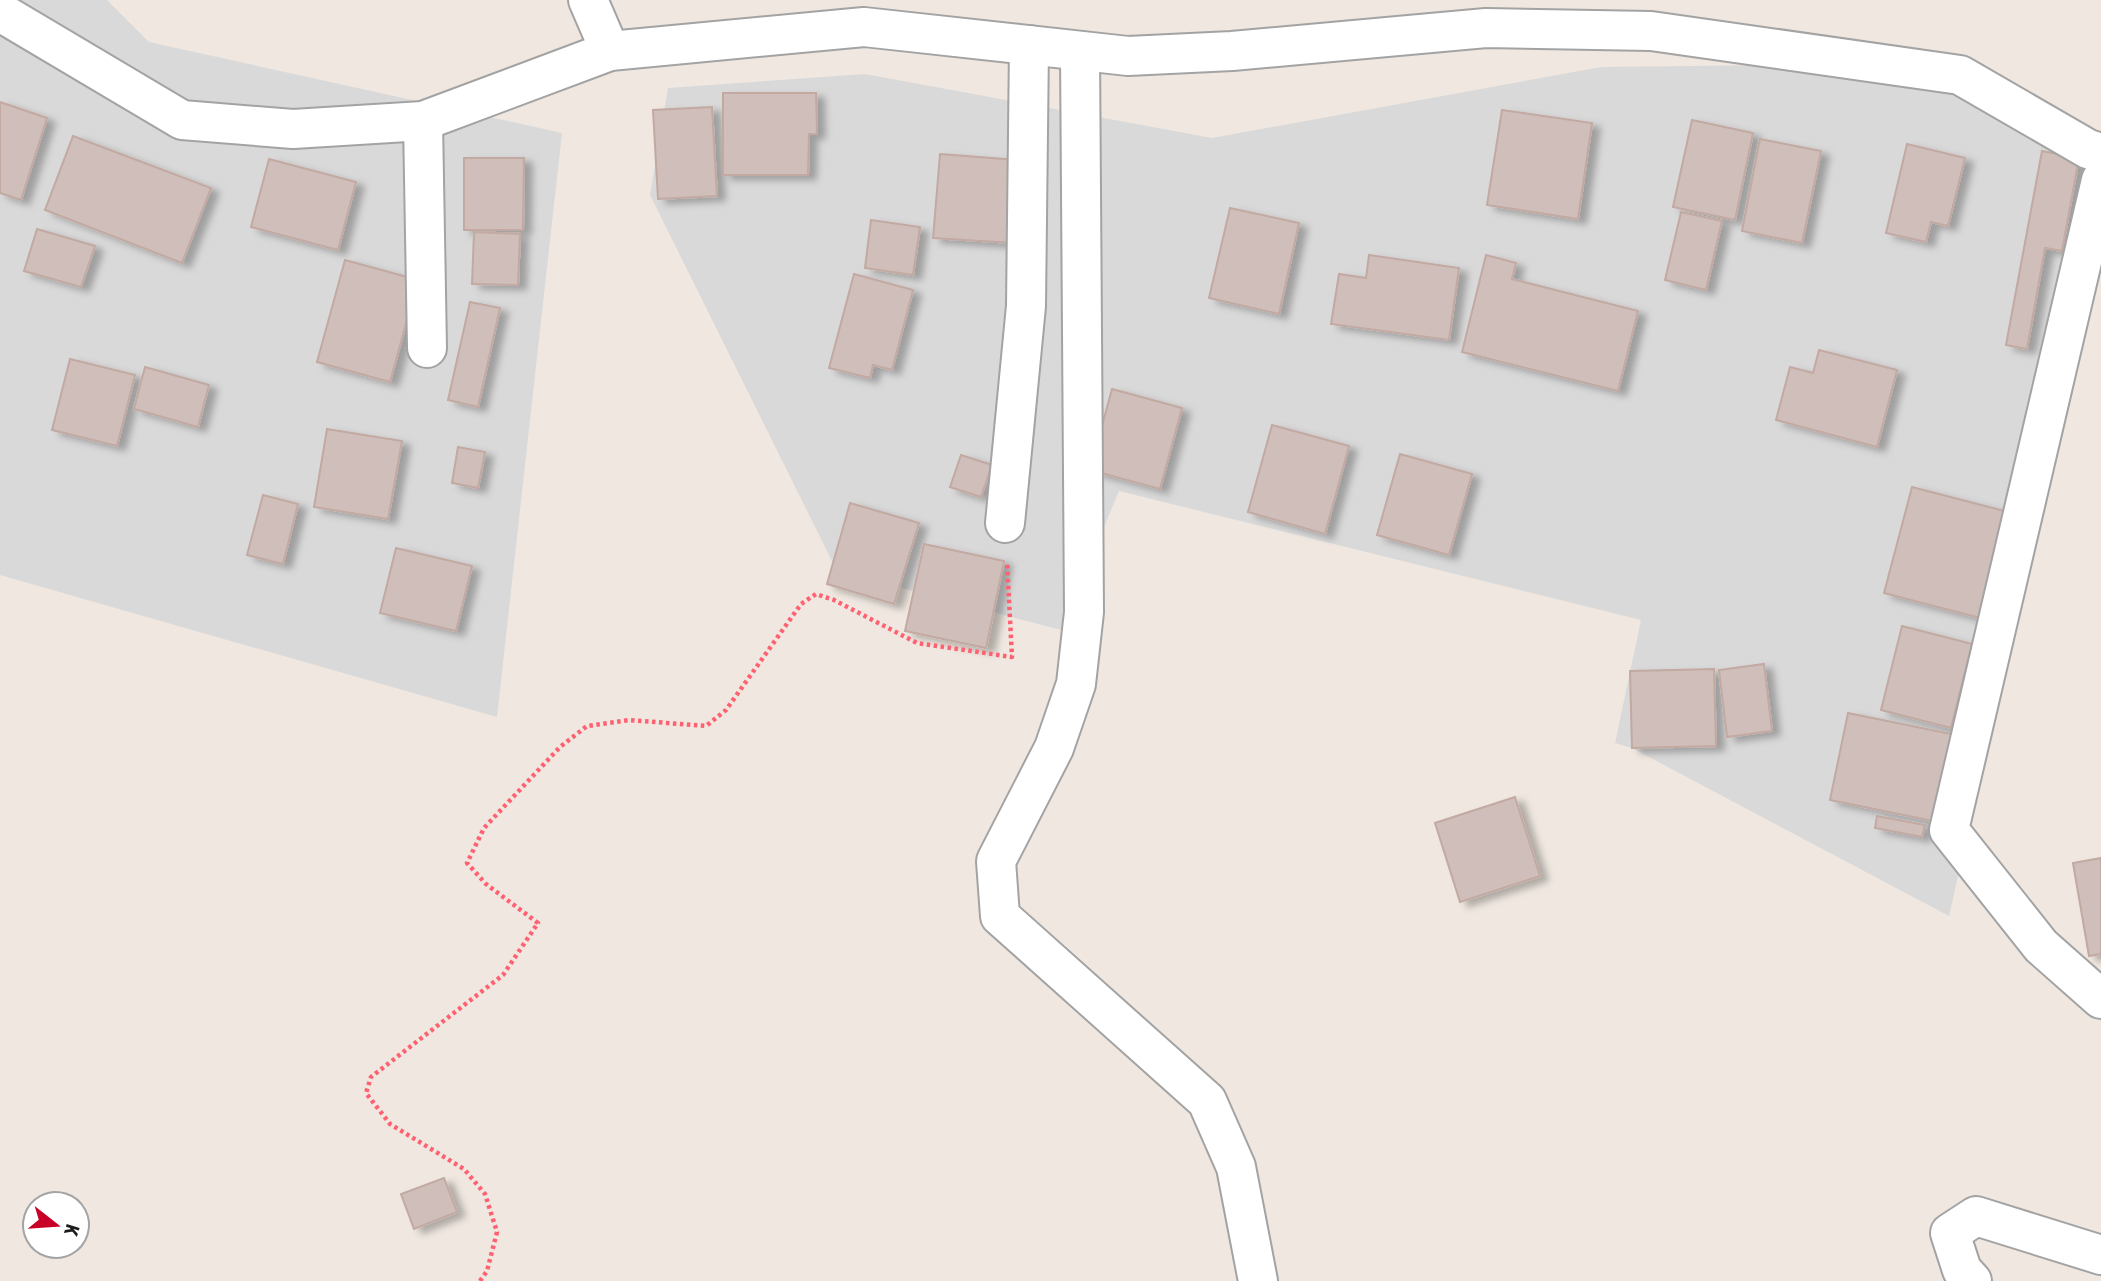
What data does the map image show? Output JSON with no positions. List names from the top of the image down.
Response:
{
  "north": "right"
}
